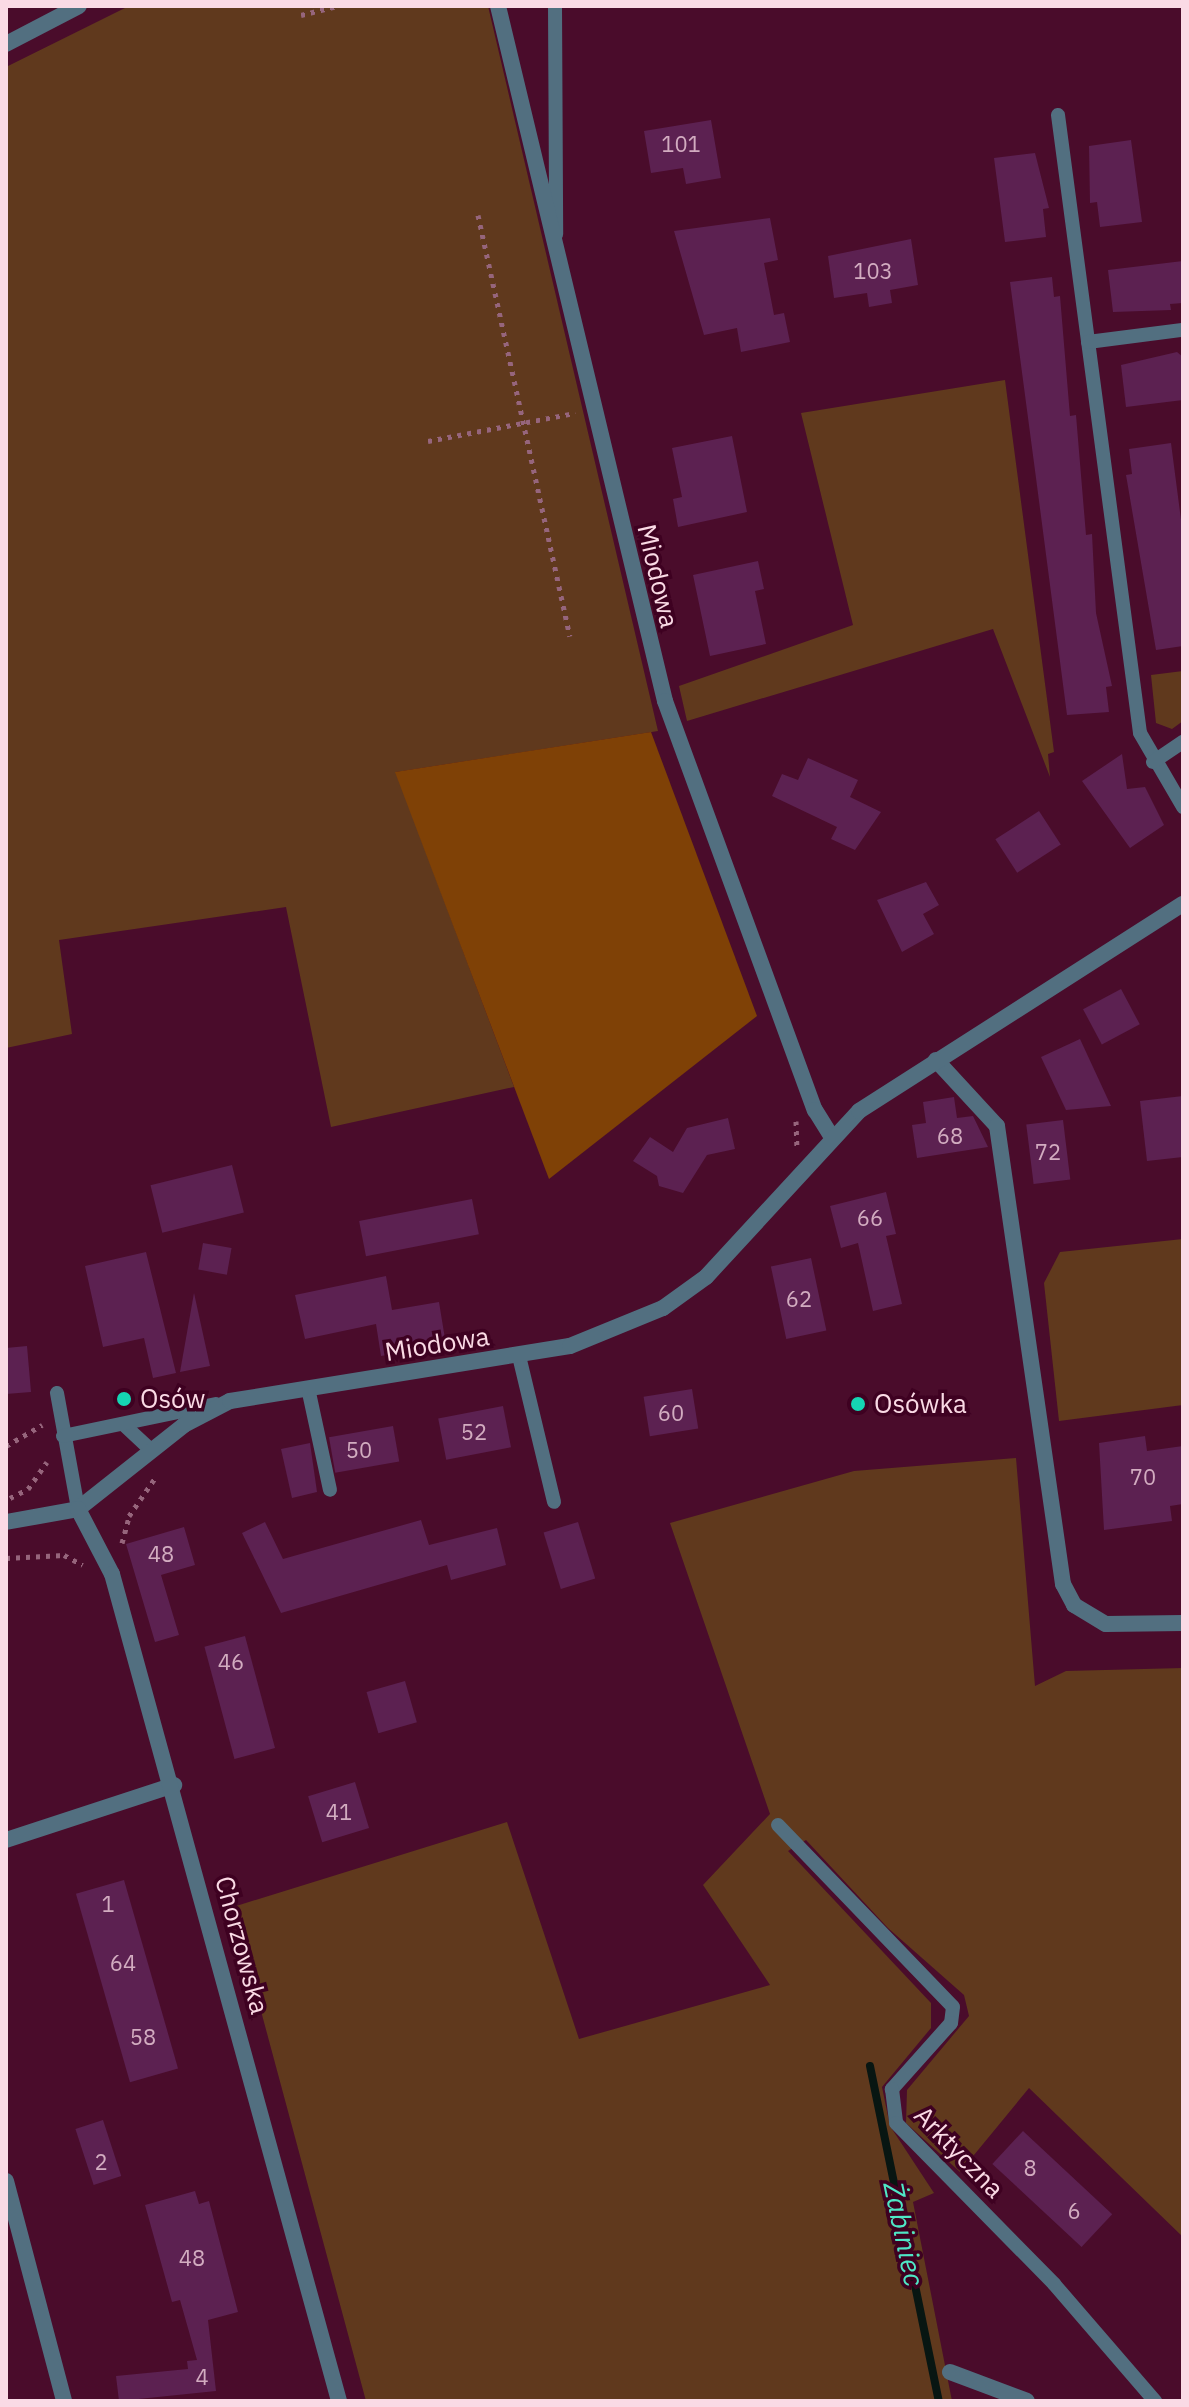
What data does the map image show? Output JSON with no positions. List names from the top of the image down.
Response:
{
  "streets": {
    "street": ["Miodowa", "Chorzowska"],
    "lane": ["Arktyczna"]
  },
  "crossings": [
    ["Miodowa", "Chorzowska"]
  ],
  "water": ["Żabiniec"],
  "places": ["Osów", "Osówka"],
  "house_numbers": [
    "101",
    "103",
    "68",
    "72",
    "66",
    "62",
    "60",
    "52",
    "50",
    "70",
    "48",
    "46",
    "41",
    "1",
    "64",
    "58",
    "2",
    "8",
    "6",
    "48",
    "4"
  ]
}
